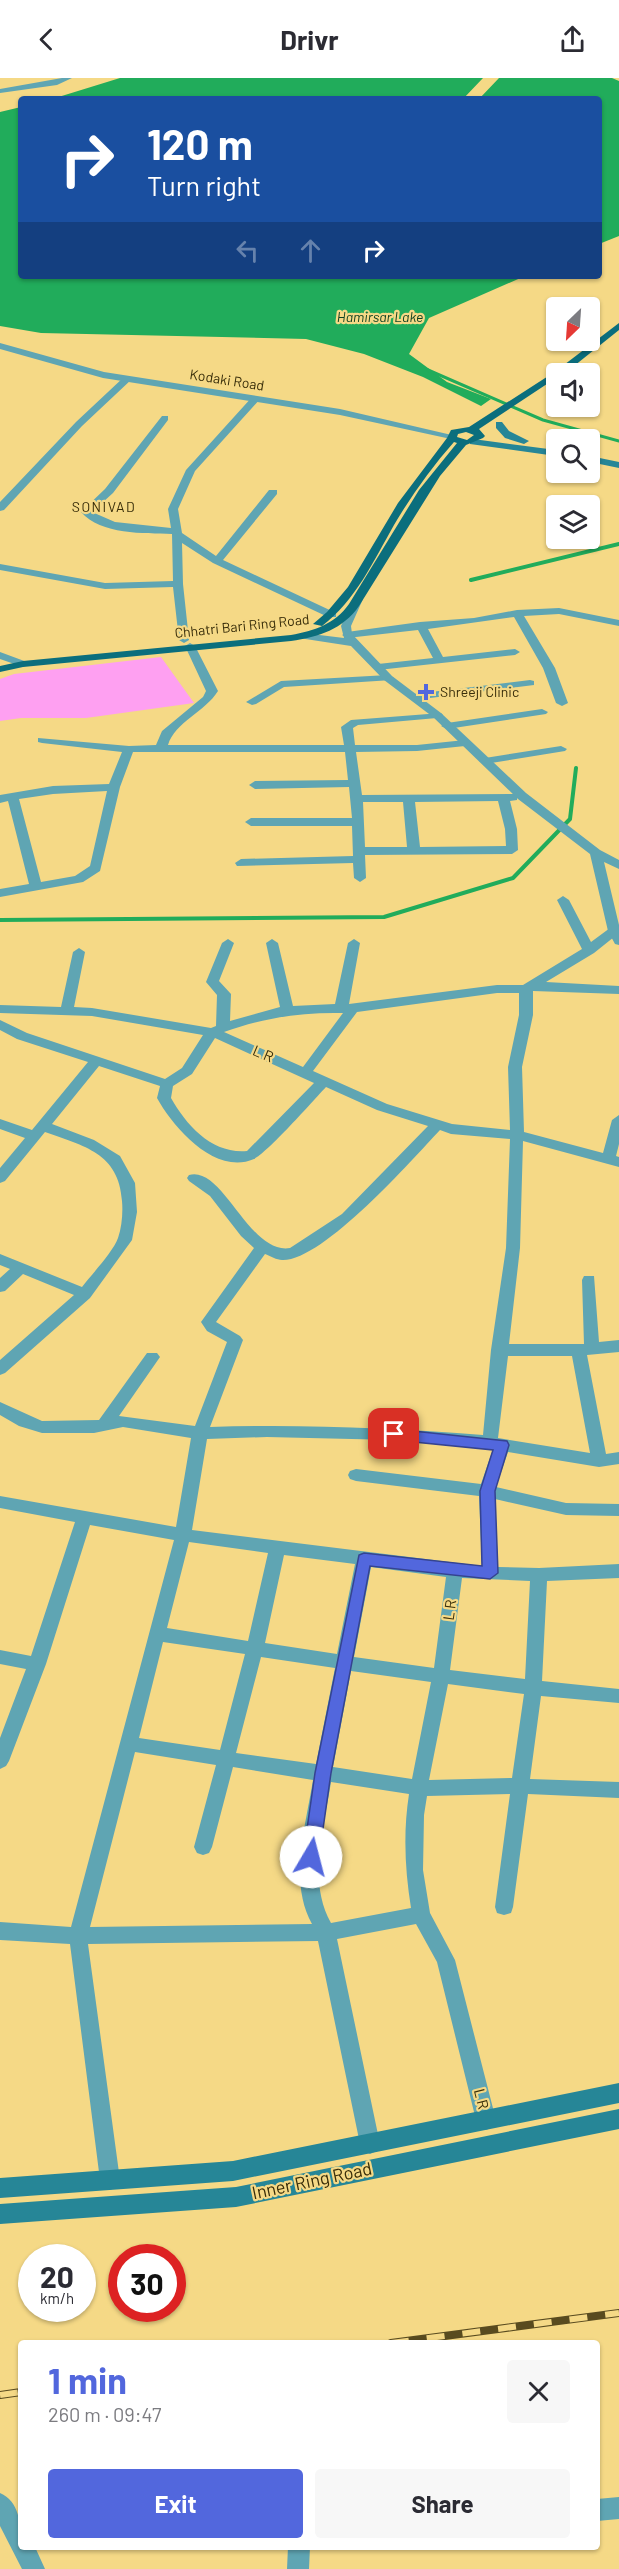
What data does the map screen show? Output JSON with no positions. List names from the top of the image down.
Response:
{
  "streets": {
    "main road": ["Chhatri Bari Ring Road", "Inner Ring Road"],
    "street": ["Kodaki Road", "L R"]
  },
  "crossings": [
    ["Kodaki Road", "Chhatri Bari Ring Road"],
    ["L R", "Inner Ring Road"]
  ],
  "districts": ["SONIVAD"],
  "water": ["Hamirsar Lake"],
  "places": {
    "health": ["Shreeji Clinic"]
  },
  "north": "bottom left",
  "page": {
    "header": "Drivr",
    "turn": ["120 m", "Turn right"],
    "speed": "20 km/h",
    "limit": "30",
    "heading": ["1 min", "260 m · 09:47"],
    "buttons": ["Exit", "Share"]
  }
}
